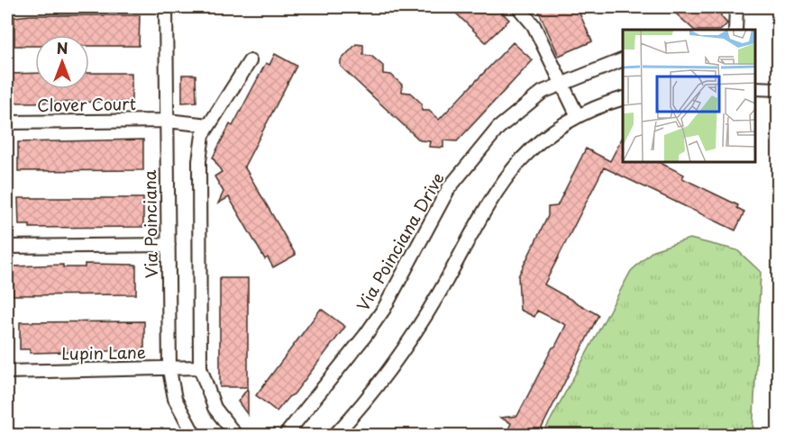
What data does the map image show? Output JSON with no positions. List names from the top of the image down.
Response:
{
  "streets": {
    "street": [
      "Clover Court",
      "Via Poinciana",
      "Via Poinciana Drive",
      "Lupin Lane"
    ]
  },
  "crossings": [
    ["Clover Court", "Via Poinciana"],
    ["Via Poinciana", "Lupin Lane"]
  ],
  "north": "top"
}
